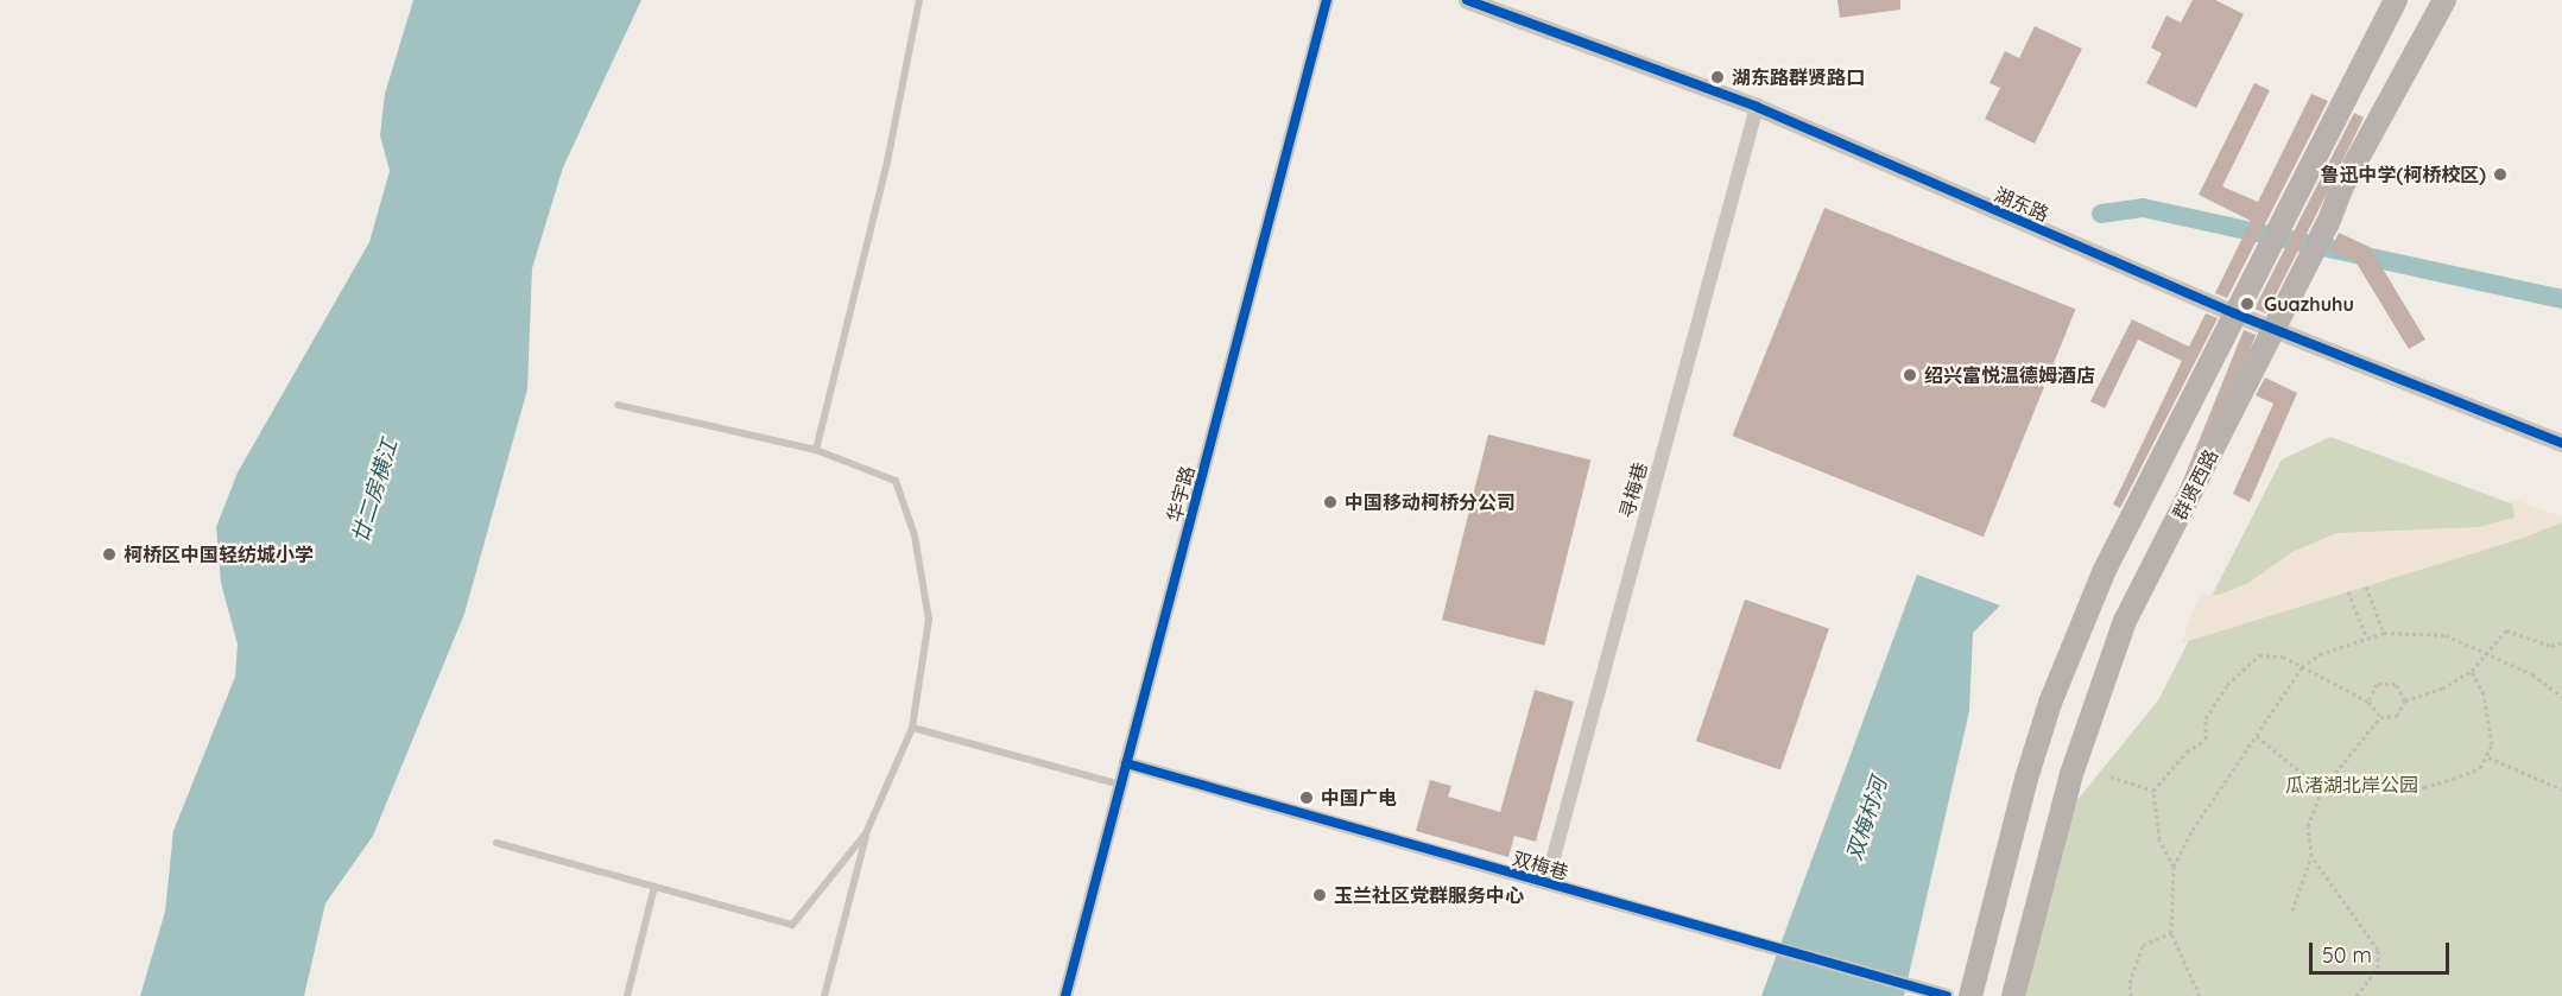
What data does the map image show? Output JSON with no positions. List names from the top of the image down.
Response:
{
  "streets": {
    "main road": ["群贤西路"],
    "street": [
      "湖东路",
      "寻梅巷",
      "华宇路",
      "双梅巷"
    ]
  },
  "crossings": [
    ["湖东路", "群贤西路"],
    ["湖东路", "寻梅巷"],
    ["寻梅巷", "双梅巷"],
    ["华宇路", "双梅巷"]
  ],
  "water": ["廿二房横江", "双梅村河"],
  "parks": ["瓜渚湖北岸公园"],
  "places": [
    "湖东路群贤路口",
    "鲁迅中学(柯桥校区)",
    "Guazhuhu",
    "绍兴富悦温德姆酒店",
    "中国移动柯桥分公司",
    "柯桥区中国轻纺城小学",
    "中国广电",
    "玉兰社区党群服务中心"
  ],
  "scale_bar": "50 m"
}
